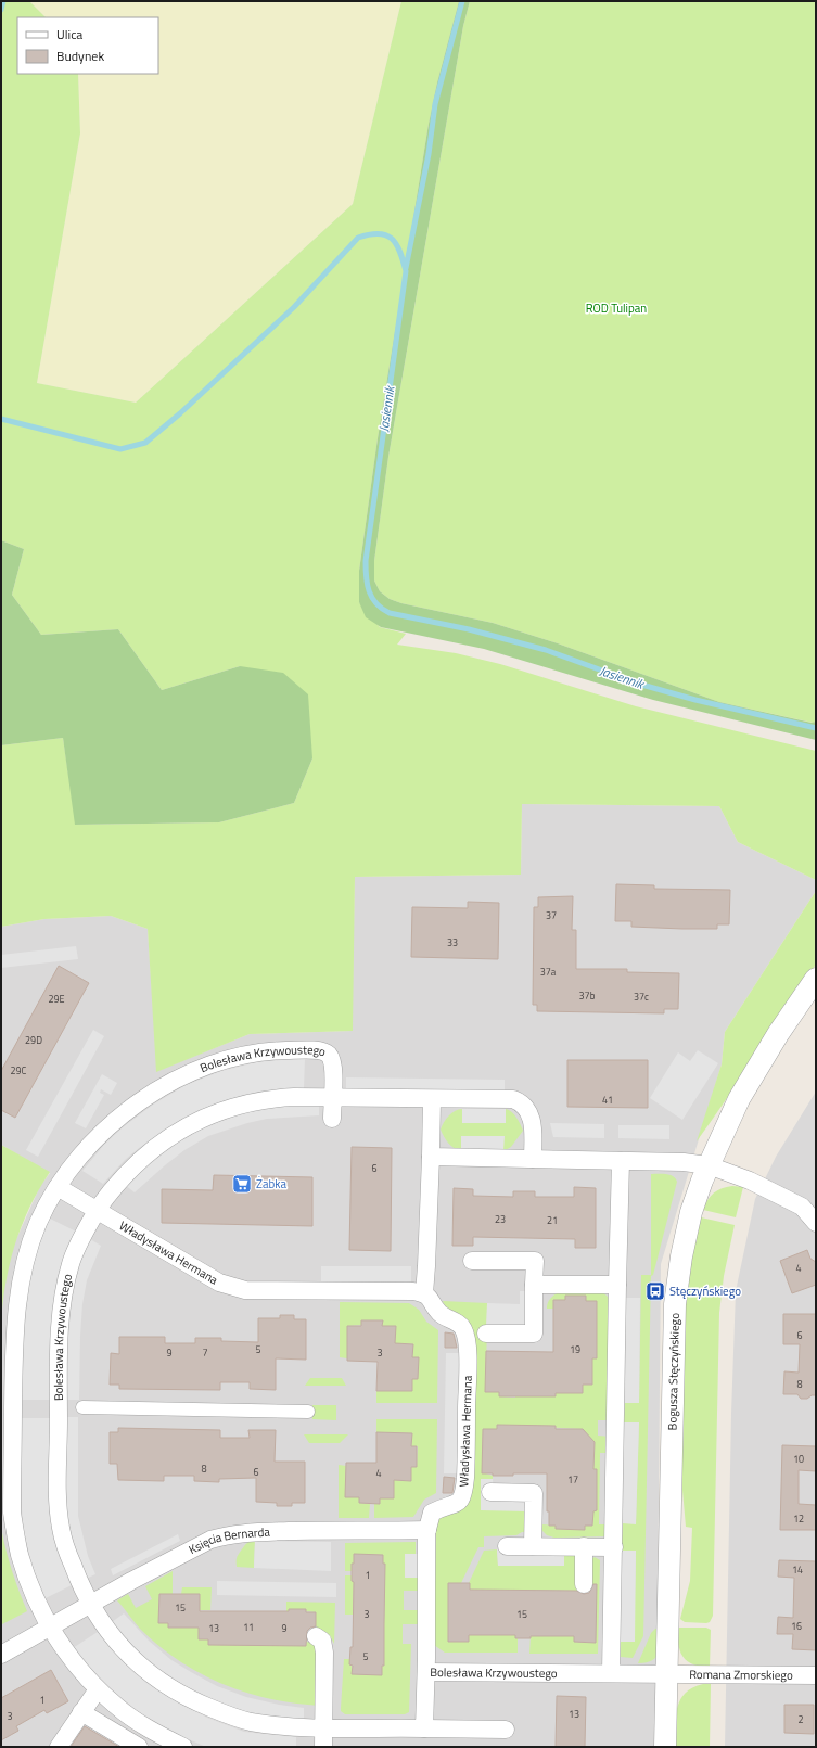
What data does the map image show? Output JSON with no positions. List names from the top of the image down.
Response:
{
  "streets": {
    "street": [
      "Bolesława Krzywoustego",
      "Władysława Hermana",
      "Bogusza Stęczyńskiego",
      "Księcia Bernarda",
      "Romana Zmorskiego"
    ]
  },
  "crossings": [
    ["Bolesława Krzywoustego", "Władysława Hermana"],
    ["Bolesława Krzywoustego", "Bogusza Stęczyńskiego"],
    ["Bolesława Krzywoustego", "Księcia Bernarda"],
    ["Bolesława Krzywoustego", "Romana Zmorskiego"],
    ["Władysława Hermana", "Księcia Bernarda"],
    ["Bogusza Stęczyńskiego", "Romana Zmorskiego"]
  ],
  "water": ["Jasiennik"],
  "parks": ["ROD Tulipan"],
  "places": {
    "supermarket": ["Żabka"],
    "bus stop": ["Stęczyńskiego"]
  },
  "house_numbers": [
    "37",
    "33",
    "37a",
    "37b",
    "37c",
    "29E",
    "29D",
    "29C",
    "41",
    "6",
    "23",
    "21",
    "4",
    "6",
    "5",
    "19",
    "9",
    "7",
    "3",
    "8",
    "10",
    "8",
    "6",
    "4",
    "17",
    "12",
    "14",
    "1",
    "15",
    "3",
    "15",
    "16",
    "11",
    "13",
    "9",
    "5",
    "1",
    "13",
    "3",
    "2"
  ],
  "legend": ["Ulica", "Budynek"]
}
